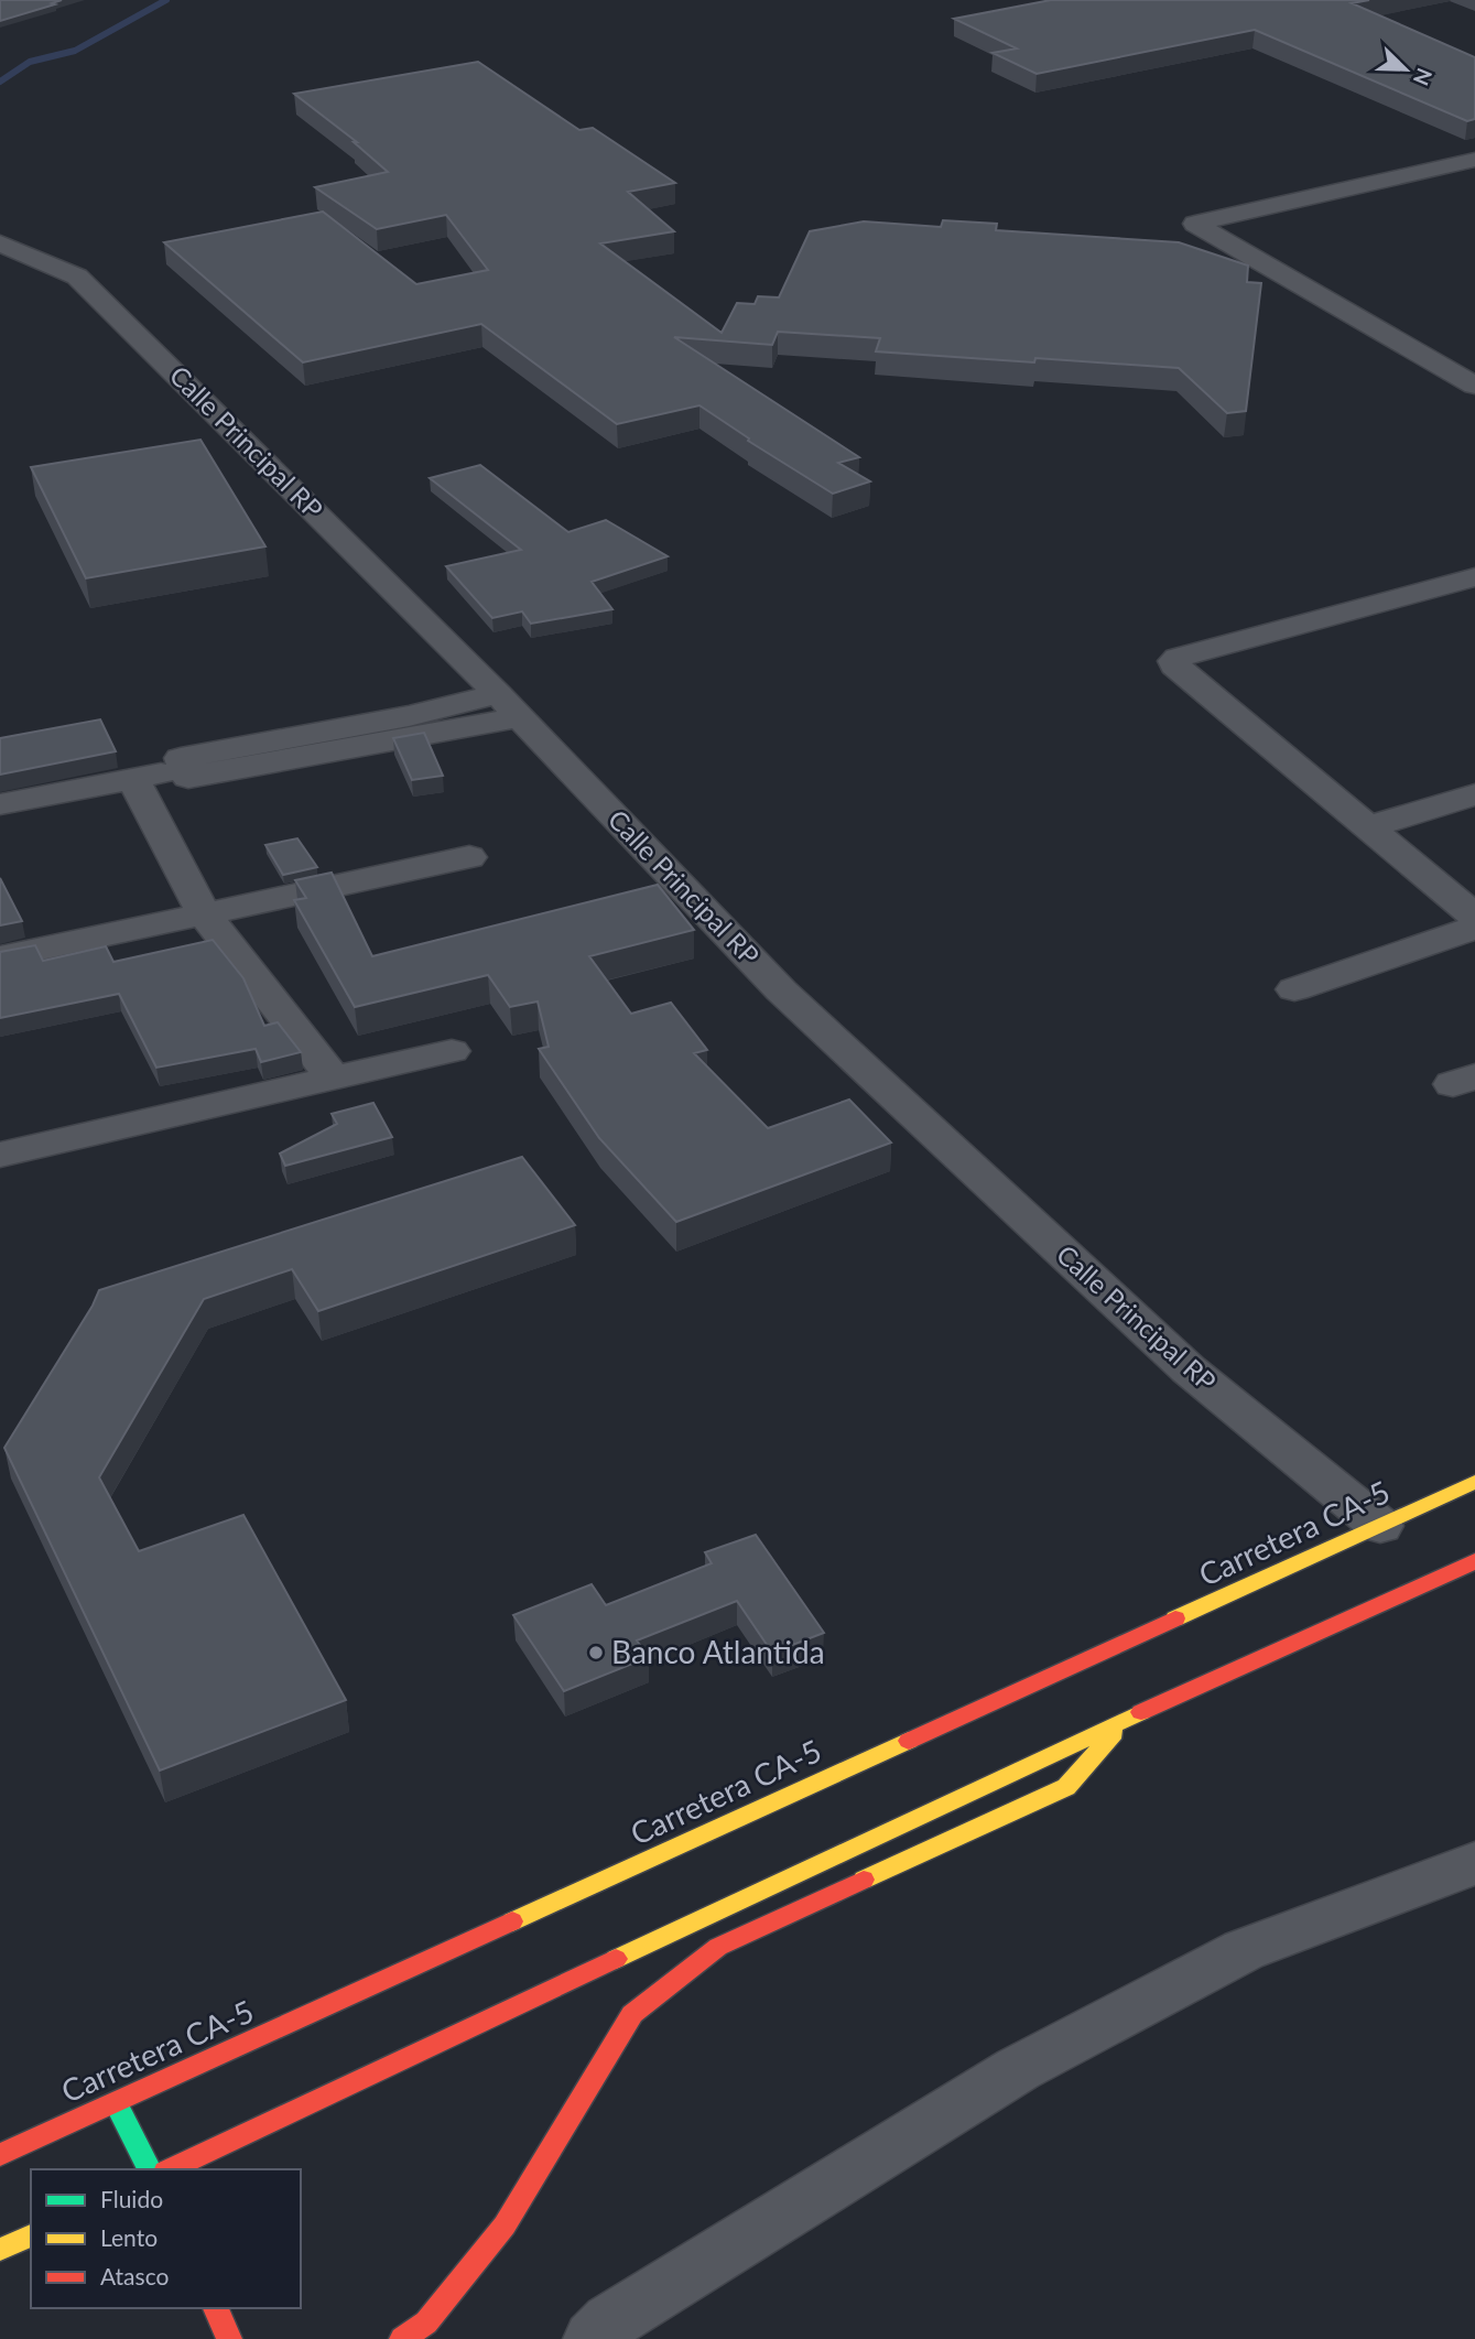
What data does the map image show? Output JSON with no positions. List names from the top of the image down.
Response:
{
  "streets": {
    "main road": ["Carretera CA-5"],
    "street": ["Calle Principal RP"]
  },
  "crossings": [
    ["Calle Principal RP", "Carretera CA-5"]
  ],
  "places": ["Banco Atlantida"],
  "legend": ["Fluido", "Lento", "Atasco"],
  "north": "bottom right"
}
